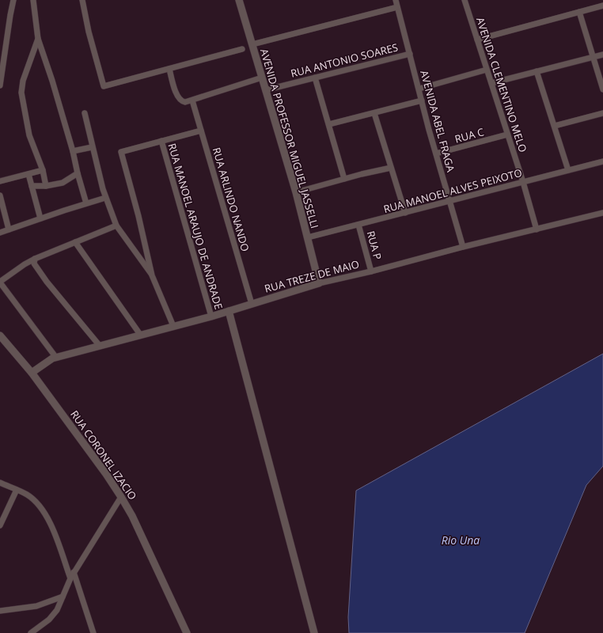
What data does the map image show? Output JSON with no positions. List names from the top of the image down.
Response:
{
  "streets": {
    "street": [
      "RUA ANTONIO SOARES",
      "AVENIDA CLEMENTINO MELO",
      "AVENIDA ABEL FRAGA",
      "RUA C",
      "AVENIDA PROFESSOR MIGUEL JASSELLI",
      "RUA MANOEL ALVES PEIXOTO",
      "RUA ARLINDO NANDO",
      "RUA MANOEL ARAUJO DE ANDRADE",
      "RUA P",
      "RUA TREZE DE MAIO",
      "RUA CORONEL IZACIO"
    ]
  },
  "crossings": [
    ["RUA ANTONIO SOARES", "AVENIDA ABEL FRAGA"],
    ["RUA ANTONIO SOARES", "AVENIDA PROFESSOR MIGUEL JASSELLI"],
    ["AVENIDA CLEMENTINO MELO", "RUA C"],
    ["AVENIDA CLEMENTINO MELO", "RUA MANOEL ALVES PEIXOTO"],
    ["AVENIDA CLEMENTINO MELO", "RUA TREZE DE MAIO"],
    ["AVENIDA ABEL FRAGA", "RUA C"],
    ["AVENIDA ABEL FRAGA", "RUA MANOEL ALVES PEIXOTO"],
    ["AVENIDA ABEL FRAGA", "RUA TREZE DE MAIO"],
    ["AVENIDA PROFESSOR MIGUEL JASSELLI", "RUA MANOEL ALVES PEIXOTO"],
    ["AVENIDA PROFESSOR MIGUEL JASSELLI", "RUA TREZE DE MAIO"],
    ["RUA MANOEL ALVES PEIXOTO", "RUA P"],
    ["RUA ARLINDO NANDO", "RUA TREZE DE MAIO"],
    ["RUA MANOEL ARAUJO DE ANDRADE", "RUA TREZE DE MAIO"],
    ["RUA P", "RUA TREZE DE MAIO"],
    ["RUA TREZE DE MAIO", "RUA CORONEL IZACIO"]
  ],
  "water": ["Rio Una"]
}
